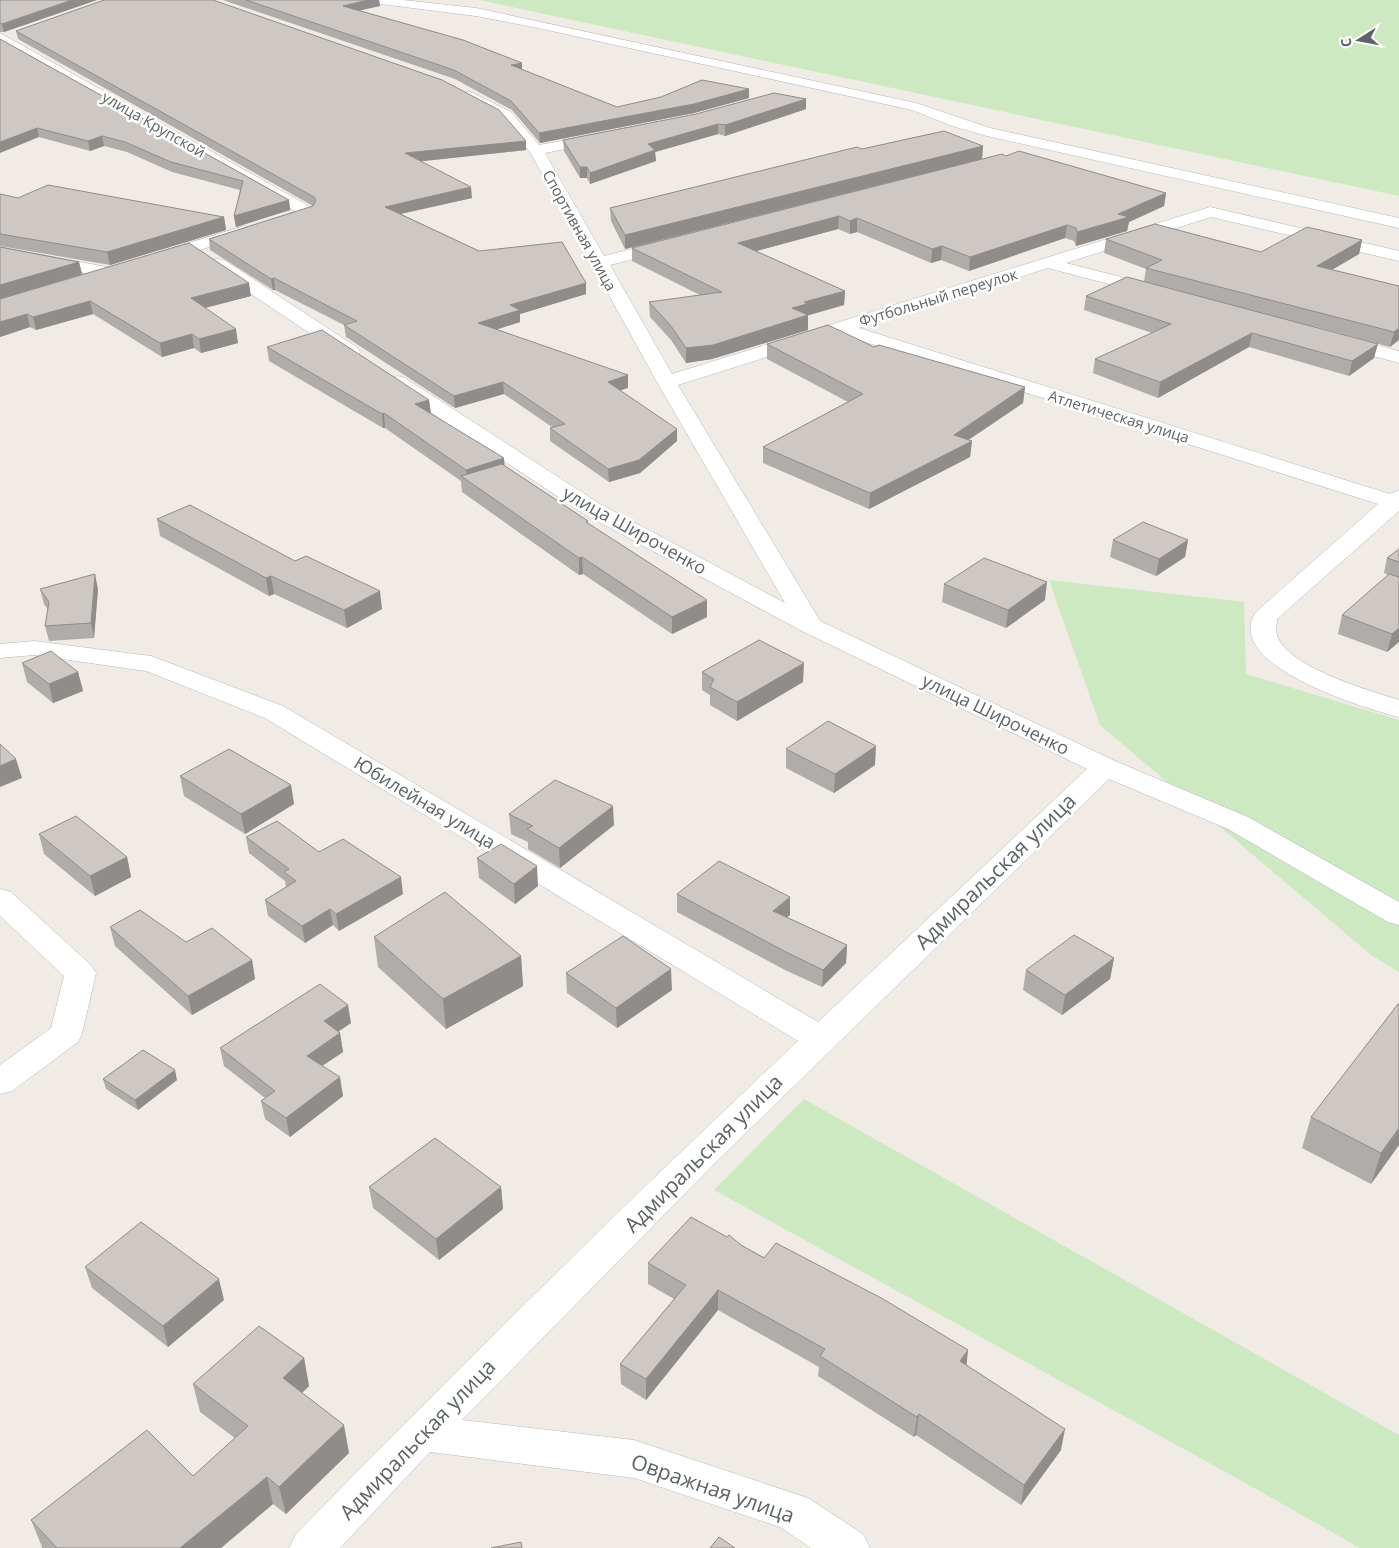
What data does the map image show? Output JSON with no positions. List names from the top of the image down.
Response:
{
  "streets": {
    "street": [
      "улица Крупской",
      "Спортивная улица",
      "Футбольный переулок",
      "Атлетическая улица",
      "улица Широченко",
      "Юбилейная улица",
      "Адмиральская улица",
      "Овражная улица"
    ]
  },
  "crossings": [
    ["Спортивная улица", "Футбольный переулок"],
    ["Спортивная улица", "улица Широченко"],
    ["Футбольный переулок", "Атлетическая улица"],
    ["улица Широченко", "Адмиральская улица"],
    ["Юбилейная улица", "Адмиральская улица"],
    ["Адмиральская улица", "Овражная улица"]
  ],
  "north": "left"
}
